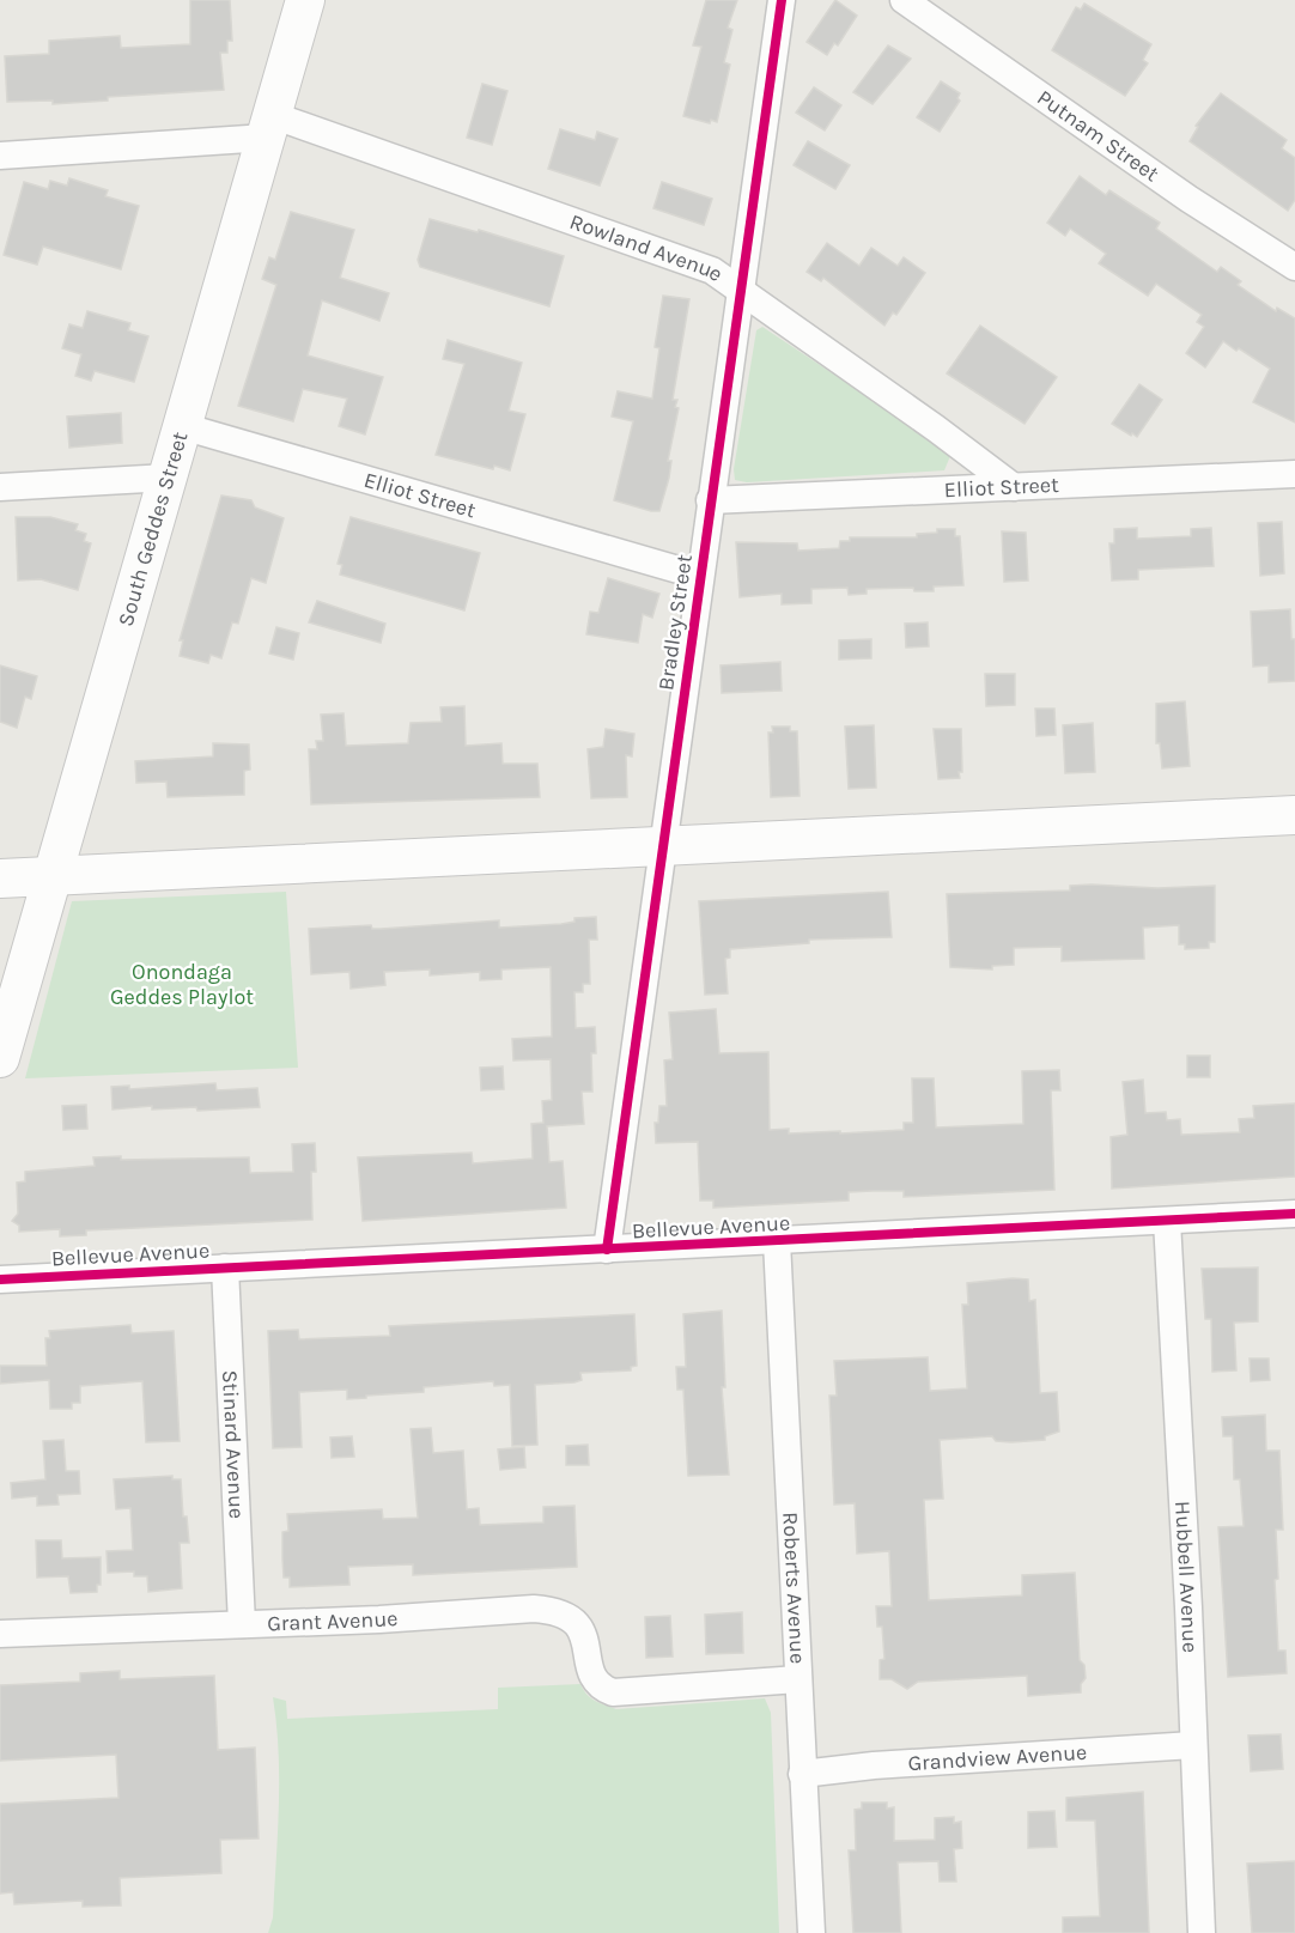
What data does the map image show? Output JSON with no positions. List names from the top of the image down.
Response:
{
  "streets": {
    "street": [
      "Putnam Street",
      "Rowland Avenue",
      "Elliot Street",
      "South Geddes Street",
      "Bradley Street",
      "Bellevue Avenue",
      "Stinard Avenue",
      "Hubbell Avenue",
      "Roberts Avenue",
      "Grant Avenue",
      "Grandview Avenue"
    ]
  },
  "crossings": [
    ["Rowland Avenue", "Elliot Street"],
    ["Rowland Avenue", "South Geddes Street"],
    ["Rowland Avenue", "Bradley Street"],
    ["Elliot Street", "South Geddes Street"],
    ["Elliot Street", "Bradley Street"],
    ["Bradley Street", "Bellevue Avenue"],
    ["Bellevue Avenue", "Stinard Avenue"],
    ["Bellevue Avenue", "Hubbell Avenue"],
    ["Bellevue Avenue", "Roberts Avenue"],
    ["Stinard Avenue", "Grant Avenue"],
    ["Hubbell Avenue", "Grandview Avenue"],
    ["Roberts Avenue", "Grant Avenue"],
    ["Roberts Avenue", "Grandview Avenue"]
  ],
  "parks": ["Onondaga Geddes Playlot"]
}
